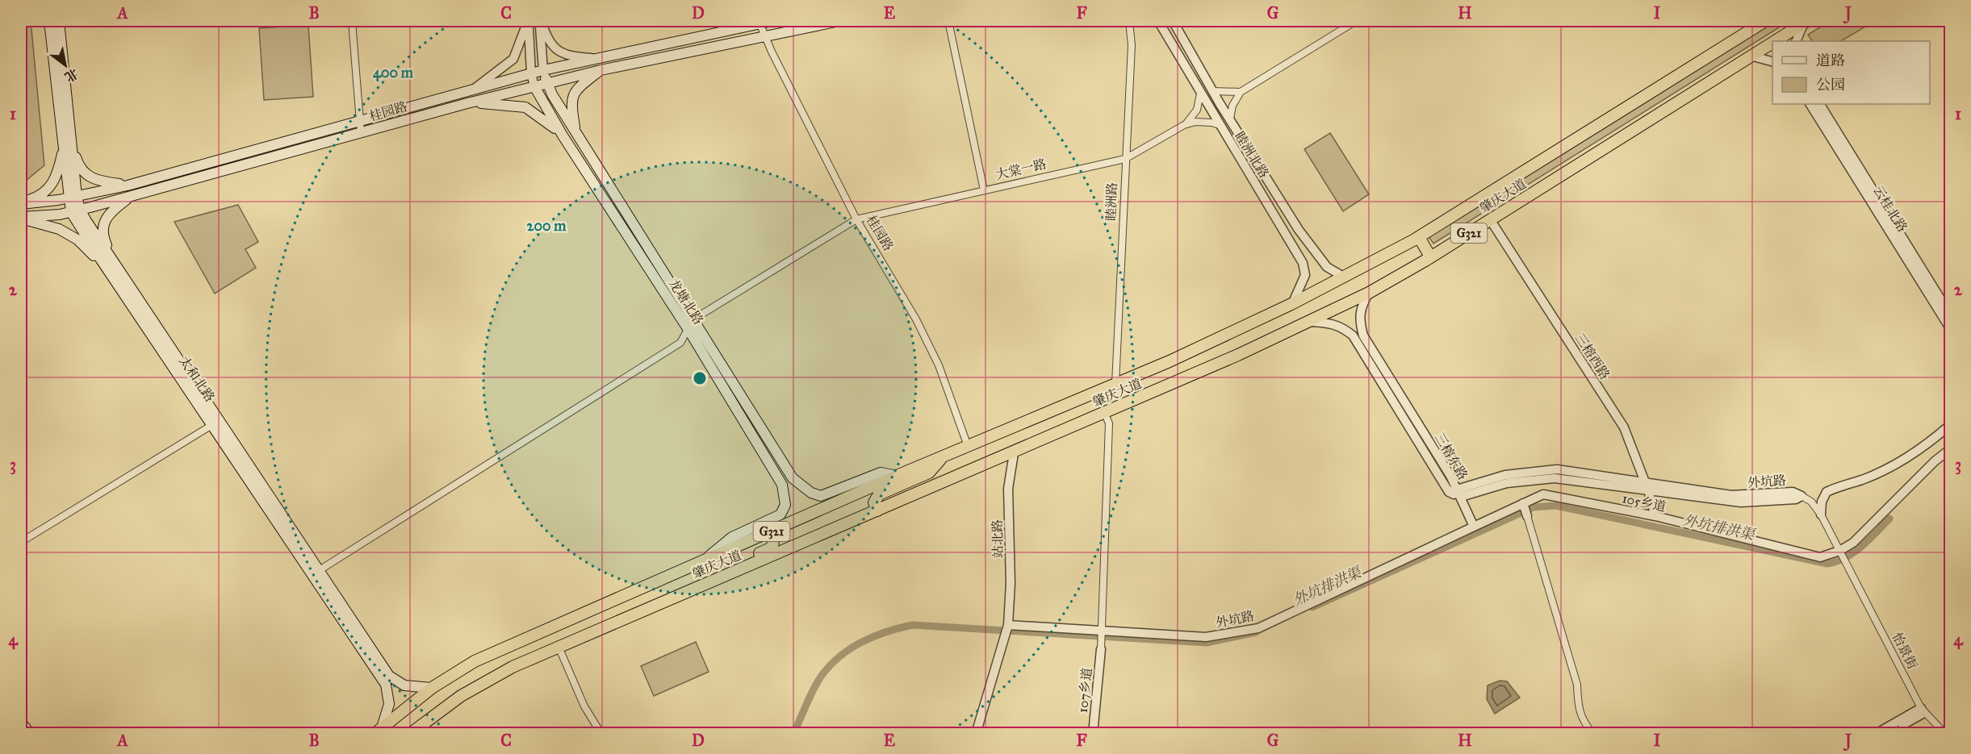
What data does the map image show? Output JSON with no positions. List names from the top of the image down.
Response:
{
  "streets": {
    "highway": ["肇庆大道", "G321"],
    "main road": ["桂园路", "龙塘北路", "太和北路"],
    "street": [
      "睦洲北路",
      "大棠一路",
      "睦洲路",
      "云桂北路",
      "三榕西路",
      "三榕东路",
      "外坑路",
      "105乡道",
      "站北路",
      "怡景街",
      "107乡道"
    ]
  },
  "crossings": [
    ["桂园路", "大棠一路"],
    ["桂园路", "肇庆大道"],
    ["桂园路", "龙塘北路"],
    ["桂园路", "太和北路"],
    ["睦洲北路", "G321"],
    ["大棠一路", "睦洲路"],
    ["大棠一路", "龙塘北路"],
    ["肇庆大道", "睦洲路"],
    ["肇庆大道", "G321"],
    ["肇庆大道", "龙塘北路"],
    ["肇庆大道", "三榕西路"],
    ["肇庆大道", "太和北路"],
    ["肇庆大道", "三榕东路"],
    ["肇庆大道", "站北路"],
    ["睦洲路", "G321"],
    ["三榕西路", "外坑路"],
    ["三榕西路", "105乡道"],
    ["三榕东路", "外坑路"],
    ["外坑路", "105乡道"],
    ["外坑路", "站北路"],
    ["外坑路", "怡景街"],
    ["105乡道", "怡景街"]
  ],
  "water": ["外坑排洪渠"],
  "legend": ["道路", "公园"],
  "north": "bottom right",
  "grid": {
    "columns": [
      "A",
      "B",
      "C",
      "D",
      "E",
      "F",
      "G",
      "H",
      "I",
      "J"
    ],
    "rows": [
      "1",
      "2",
      "3",
      "4"
    ]
  },
  "rings": ["400 m", "200 m"]
}
